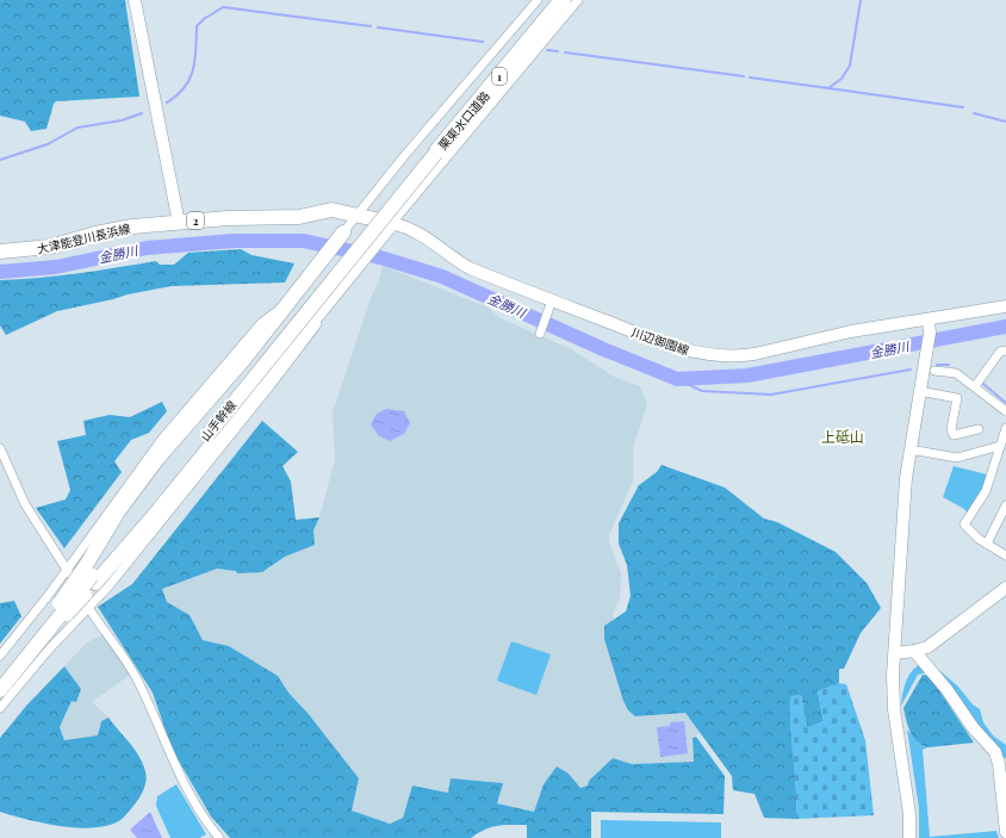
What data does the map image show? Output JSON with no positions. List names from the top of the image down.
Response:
{
  "streets": {
    "highway": ["1", "栗東水口道路"],
    "main road": ["2", "大津能登川長浜線", "山手幹線"],
    "street": ["川辺御園線"]
  },
  "crossings": [
    ["栗東水口道路", "山手幹線"],
    ["大津能登川長浜線", "川辺御園線"]
  ],
  "districts": ["上砥山"],
  "water": ["金勝川"]
}
